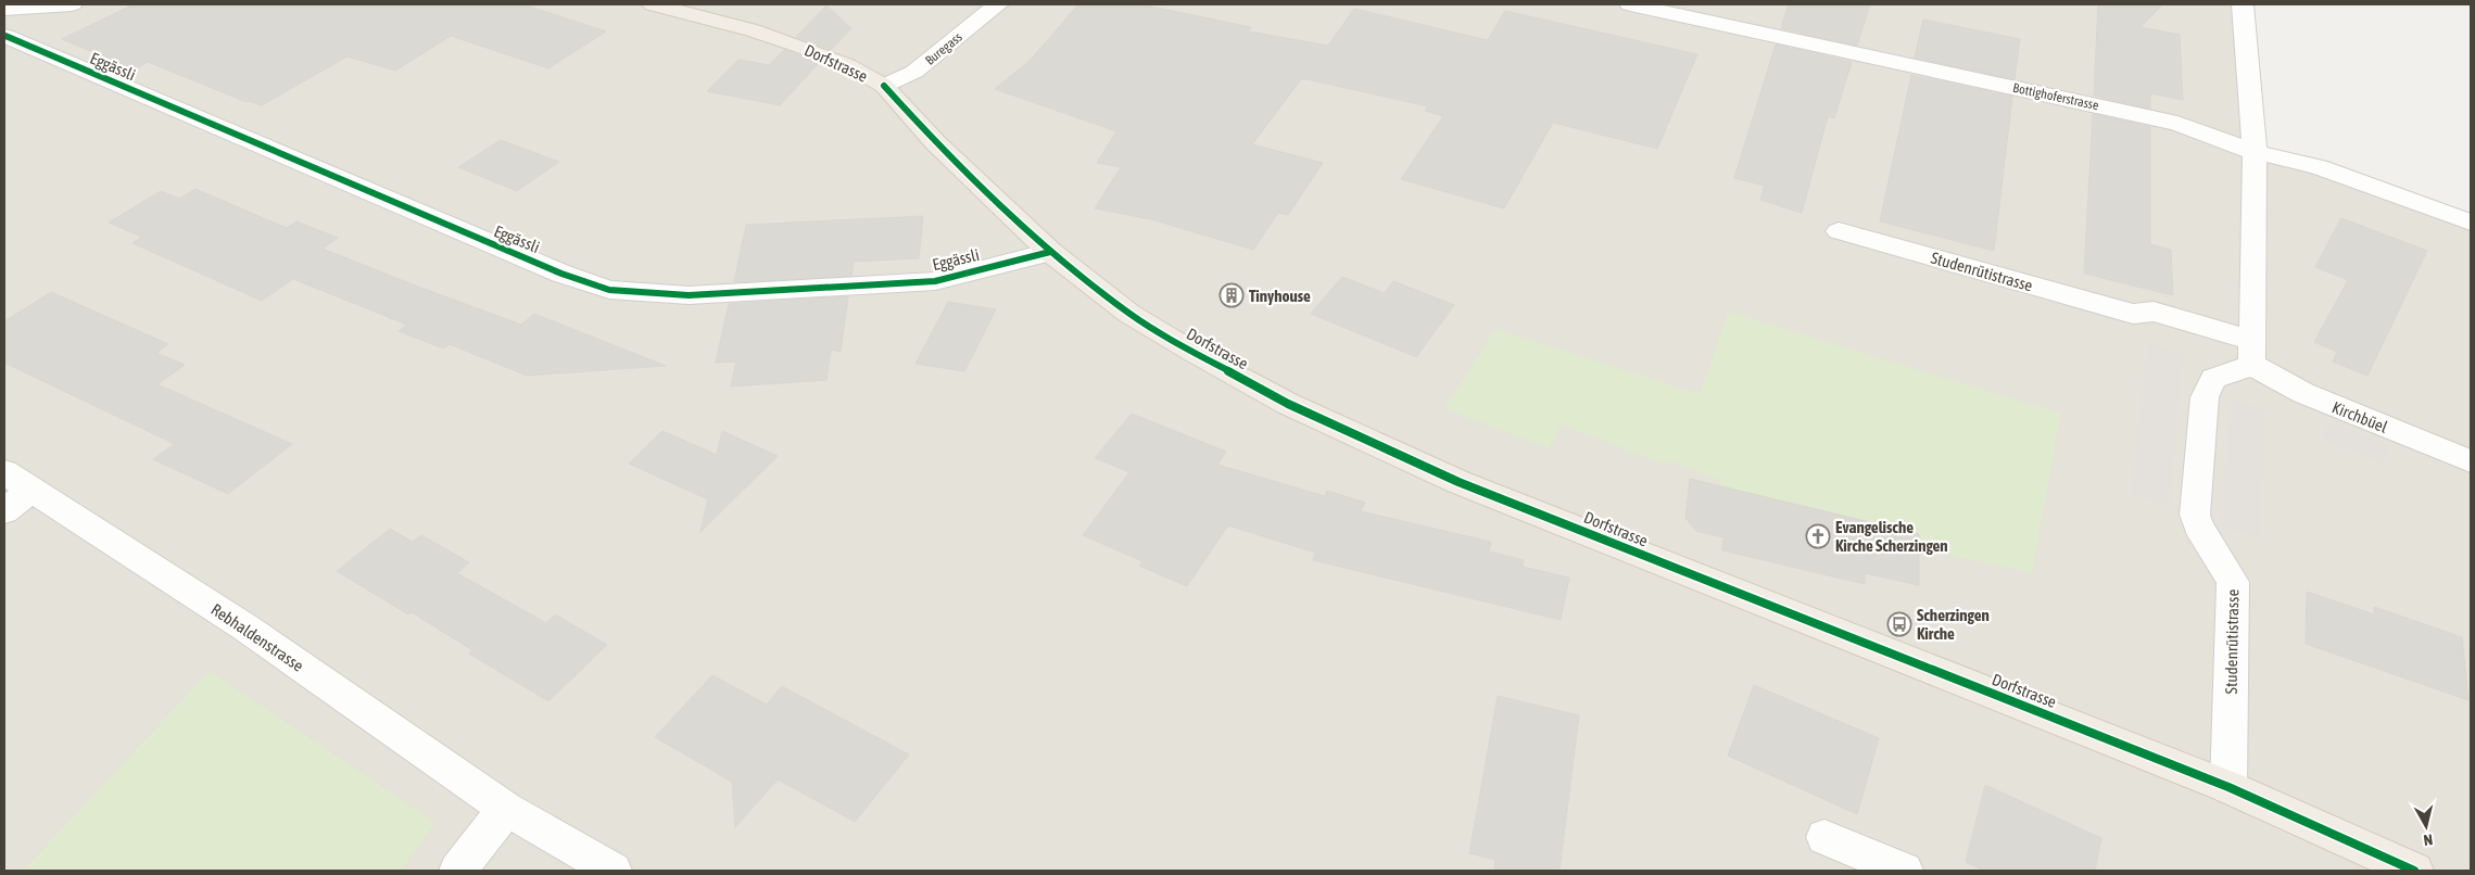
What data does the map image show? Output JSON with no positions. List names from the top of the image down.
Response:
{
  "streets": {
    "main road": ["Dorfstrasse"],
    "street": [
      "Buregass",
      "Eggässli",
      "Bottighoferstrasse",
      "Studenrütistrasse",
      "Kirchbüel",
      "Rebhaldenstrasse"
    ]
  },
  "crossings": [
    ["Buregass", "Dorfstrasse"],
    ["Dorfstrasse", "Eggässli"],
    ["Dorfstrasse", "Studenrütistrasse"],
    ["Studenrütistrasse", "Kirchbüel"]
  ],
  "places": {
    "building": ["Tinyhouse"],
    "church": ["Evangelische Kirche Scherzingen"],
    "bus stop": ["Scherzingen Kirche"]
  },
  "north": "bottom"
}
